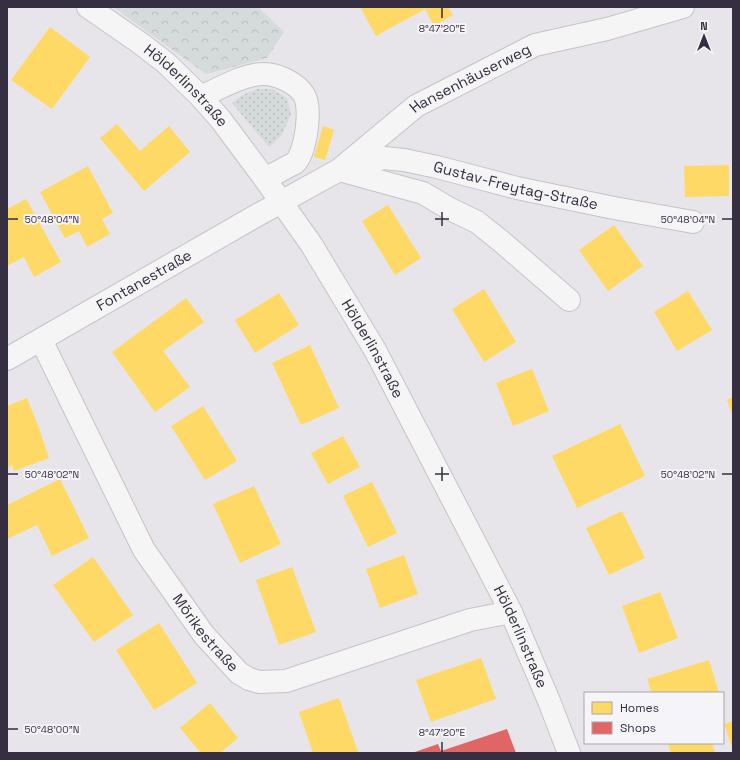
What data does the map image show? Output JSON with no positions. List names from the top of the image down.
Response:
{
  "streets": {
    "street": [
      "Hansenhäuserweg",
      "Hölderlinstraße",
      "Gustav-Freytag-Straße",
      "Fontanestraße",
      "Mörikestraße"
    ]
  },
  "crossings": [
    ["Hansenhäuserweg", "Hölderlinstraße"],
    ["Hansenhäuserweg", "Gustav-Freytag-Straße"],
    ["Hansenhäuserweg", "Fontanestraße"],
    ["Hölderlinstraße", "Fontanestraße"],
    ["Hölderlinstraße", "Mörikestraße"],
    ["Fontanestraße", "Mörikestraße"]
  ],
  "legend": ["Homes", "Shops"],
  "north": "top",
  "coordinates": [
    "8°47'20\"E",
    "50°48'04\"N",
    "50°48'02\"N",
    "50°48'00\"N"
  ]
}
